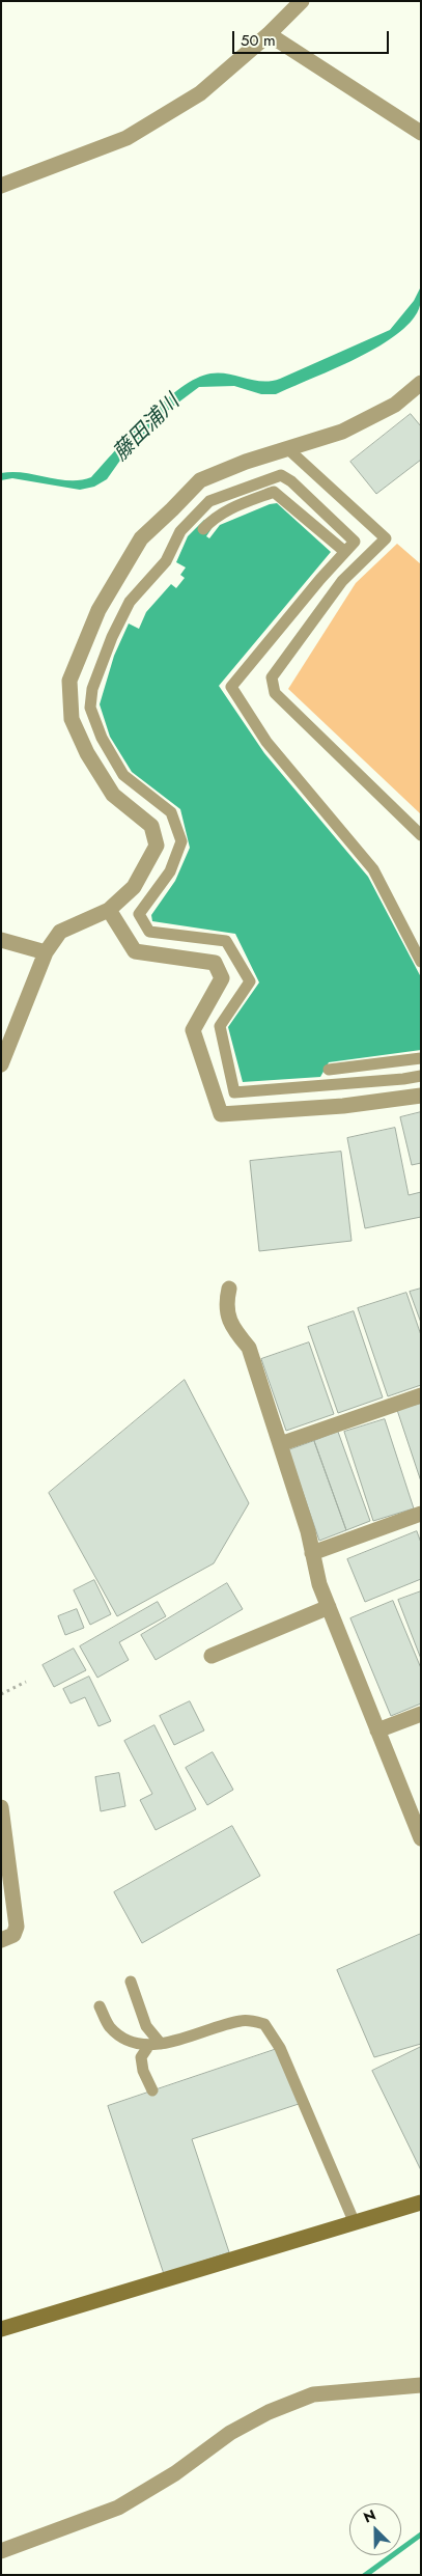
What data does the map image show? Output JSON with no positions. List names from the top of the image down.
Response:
{
  "water": ["藤田浦川"],
  "scale_bar": "50 m",
  "north": "top left"
}
